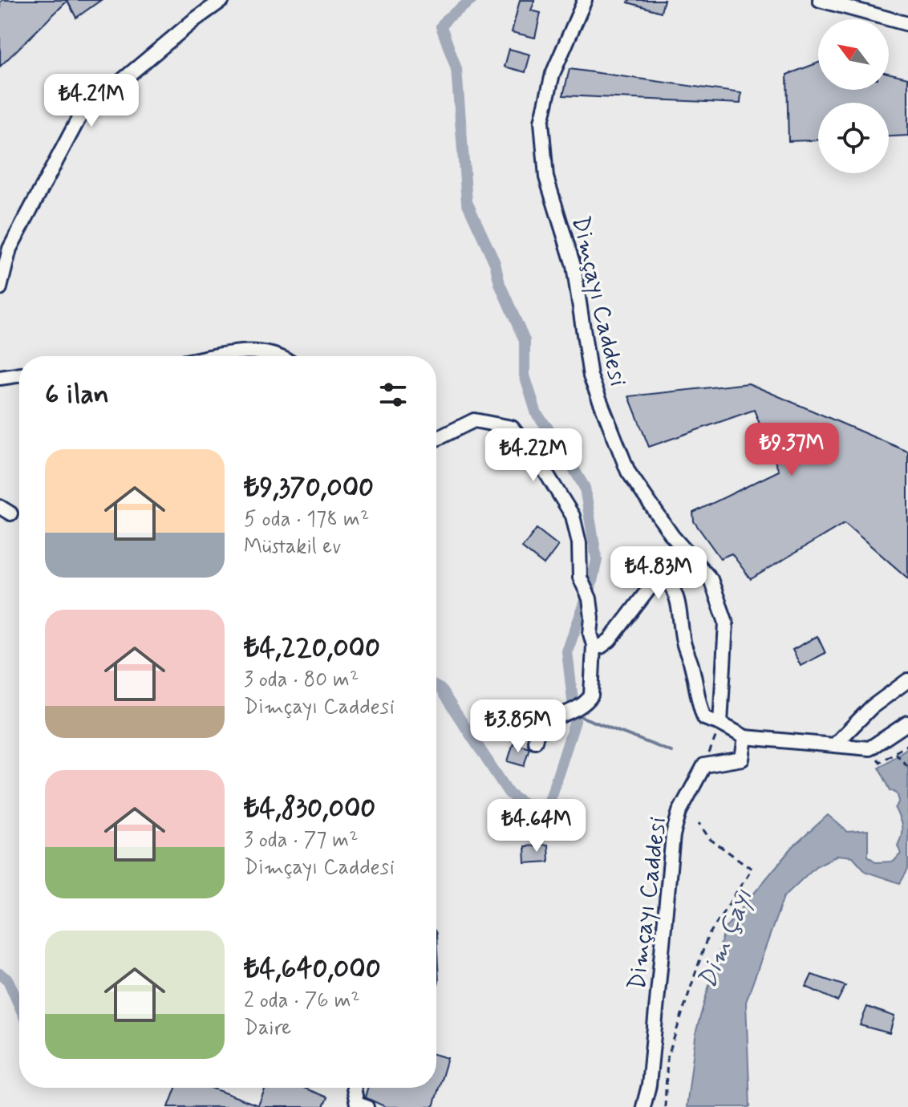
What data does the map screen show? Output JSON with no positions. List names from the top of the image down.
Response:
{
  "streets": {
    "street": ["Dimçayı Caddesi"]
  },
  "water": ["Dim Çayı"],
  "north": "top left",
  "page": {
    "price": [
      "₺4.21M",
      "₺9.37M",
      "₺4.22M",
      "₺4.83M",
      "₺3.85M",
      "₺4.64M"
    ],
    "heading": "6 ilan",
    "list": [
      {
        "name": "₺9,370,000",
        "note": "5 oda · 178 m² · Müstakil ev"
      },
      {
        "name": "₺4,220,000",
        "note": "3 oda · 80 m² · Dimçayı Caddesi"
      },
      {
        "name": "₺4,830,000",
        "note": "3 oda · 77 m² · Dimçayı Caddesi"
      },
      {
        "name": "₺4,640,000",
        "note": "2 oda · 76 m² · Daire"
      }
    ]
  }
}
